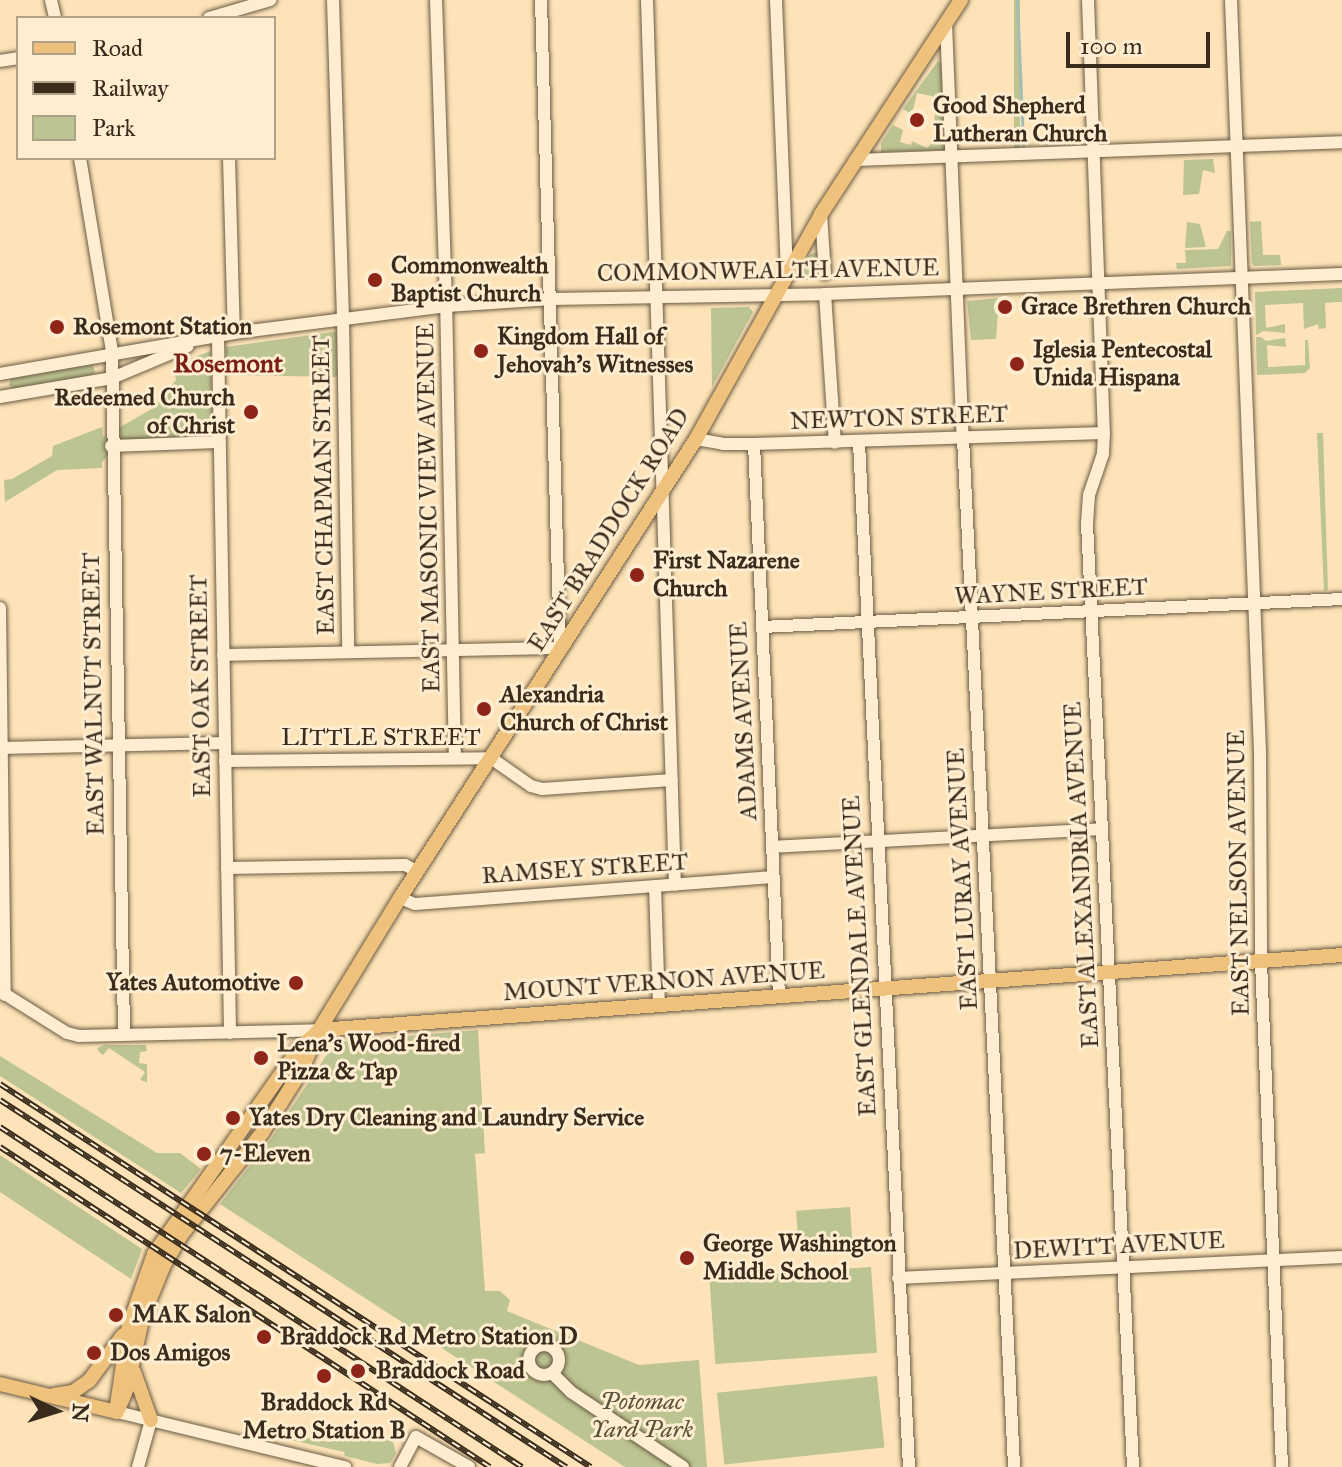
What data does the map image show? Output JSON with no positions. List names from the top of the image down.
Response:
{
  "streets": {
    "main road": ["EAST BRADDOCK ROAD", "MOUNT VERNON AVENUE"],
    "street": [
      "COMMONWEALTH AVENUE",
      "NEWTON STREET",
      "EAST CHAPMAN STREET",
      "EAST MASONIC VIEW AVENUE",
      "WAYNE STREET",
      "EAST OAK STREET",
      "EAST WALNUT STREET",
      "ADAMS AVENUE",
      "LITTLE STREET",
      "RAMSEY STREET",
      "EAST NELSON AVENUE",
      "EAST ALEXANDRIA AVENUE",
      "EAST LURAY AVENUE",
      "EAST GLENDALE AVENUE",
      "DEWITT AVENUE"
    ]
  },
  "crossings": [
    ["COMMONWEALTH AVENUE", "EAST CHAPMAN STREET"],
    ["COMMONWEALTH AVENUE", "EAST MASONIC VIEW AVENUE"],
    ["COMMONWEALTH AVENUE", "EAST BRADDOCK ROAD"],
    ["COMMONWEALTH AVENUE", "EAST OAK STREET"],
    ["COMMONWEALTH AVENUE", "EAST WALNUT STREET"],
    ["COMMONWEALTH AVENUE", "EAST NELSON AVENUE"],
    ["COMMONWEALTH AVENUE", "EAST ALEXANDRIA AVENUE"],
    ["COMMONWEALTH AVENUE", "EAST LURAY AVENUE"],
    ["NEWTON STREET", "EAST BRADDOCK ROAD"],
    ["NEWTON STREET", "ADAMS AVENUE"],
    ["NEWTON STREET", "EAST ALEXANDRIA AVENUE"],
    ["NEWTON STREET", "EAST LURAY AVENUE"],
    ["NEWTON STREET", "EAST GLENDALE AVENUE"],
    ["EAST MASONIC VIEW AVENUE", "LITTLE STREET"],
    ["EAST BRADDOCK ROAD", "LITTLE STREET"],
    ["EAST BRADDOCK ROAD", "RAMSEY STREET"],
    ["EAST BRADDOCK ROAD", "EAST LURAY AVENUE"],
    ["EAST BRADDOCK ROAD", "MOUNT VERNON AVENUE"],
    ["WAYNE STREET", "ADAMS AVENUE"],
    ["WAYNE STREET", "EAST NELSON AVENUE"],
    ["WAYNE STREET", "EAST ALEXANDRIA AVENUE"],
    ["WAYNE STREET", "EAST LURAY AVENUE"],
    ["WAYNE STREET", "EAST GLENDALE AVENUE"],
    ["EAST OAK STREET", "LITTLE STREET"],
    ["EAST OAK STREET", "MOUNT VERNON AVENUE"],
    ["EAST WALNUT STREET", "MOUNT VERNON AVENUE"],
    ["ADAMS AVENUE", "RAMSEY STREET"],
    ["ADAMS AVENUE", "MOUNT VERNON AVENUE"],
    ["EAST NELSON AVENUE", "MOUNT VERNON AVENUE"],
    ["EAST NELSON AVENUE", "DEWITT AVENUE"],
    ["EAST ALEXANDRIA AVENUE", "MOUNT VERNON AVENUE"],
    ["EAST ALEXANDRIA AVENUE", "DEWITT AVENUE"],
    ["EAST LURAY AVENUE", "MOUNT VERNON AVENUE"],
    ["EAST LURAY AVENUE", "DEWITT AVENUE"],
    ["EAST GLENDALE AVENUE", "MOUNT VERNON AVENUE"],
    ["EAST GLENDALE AVENUE", "DEWITT AVENUE"]
  ],
  "districts": ["Rosemont"],
  "parks": ["Potomac Yard Park"],
  "places": [
    "Good Shepherd Lutheran Church",
    "Commonwealth Baptist Church",
    "Grace Brethren Church",
    "Rosemont Station",
    "Kingdom Hall of Jehovah’s Witnesses",
    "Iglesia Pentecostal Unida Hispana",
    "Redeemed Church of Christ",
    "First Nazarene Church",
    "Alexandria Church of Christ",
    "Yates Automotive",
    "Lena's Wood-fired Pizza & Tap",
    "Yates Dry Cleaning and Laundry Service",
    "7-Eleven",
    "George Washington Middle School",
    "MAK Salon",
    "Braddock Rd Metro Station D",
    "Dos Amigos",
    "Braddock Road",
    "Braddock Rd Metro Station B"
  ],
  "legend": ["Road", "Railway", "Park"],
  "scale_bar": "100 m",
  "north": "right"
}
